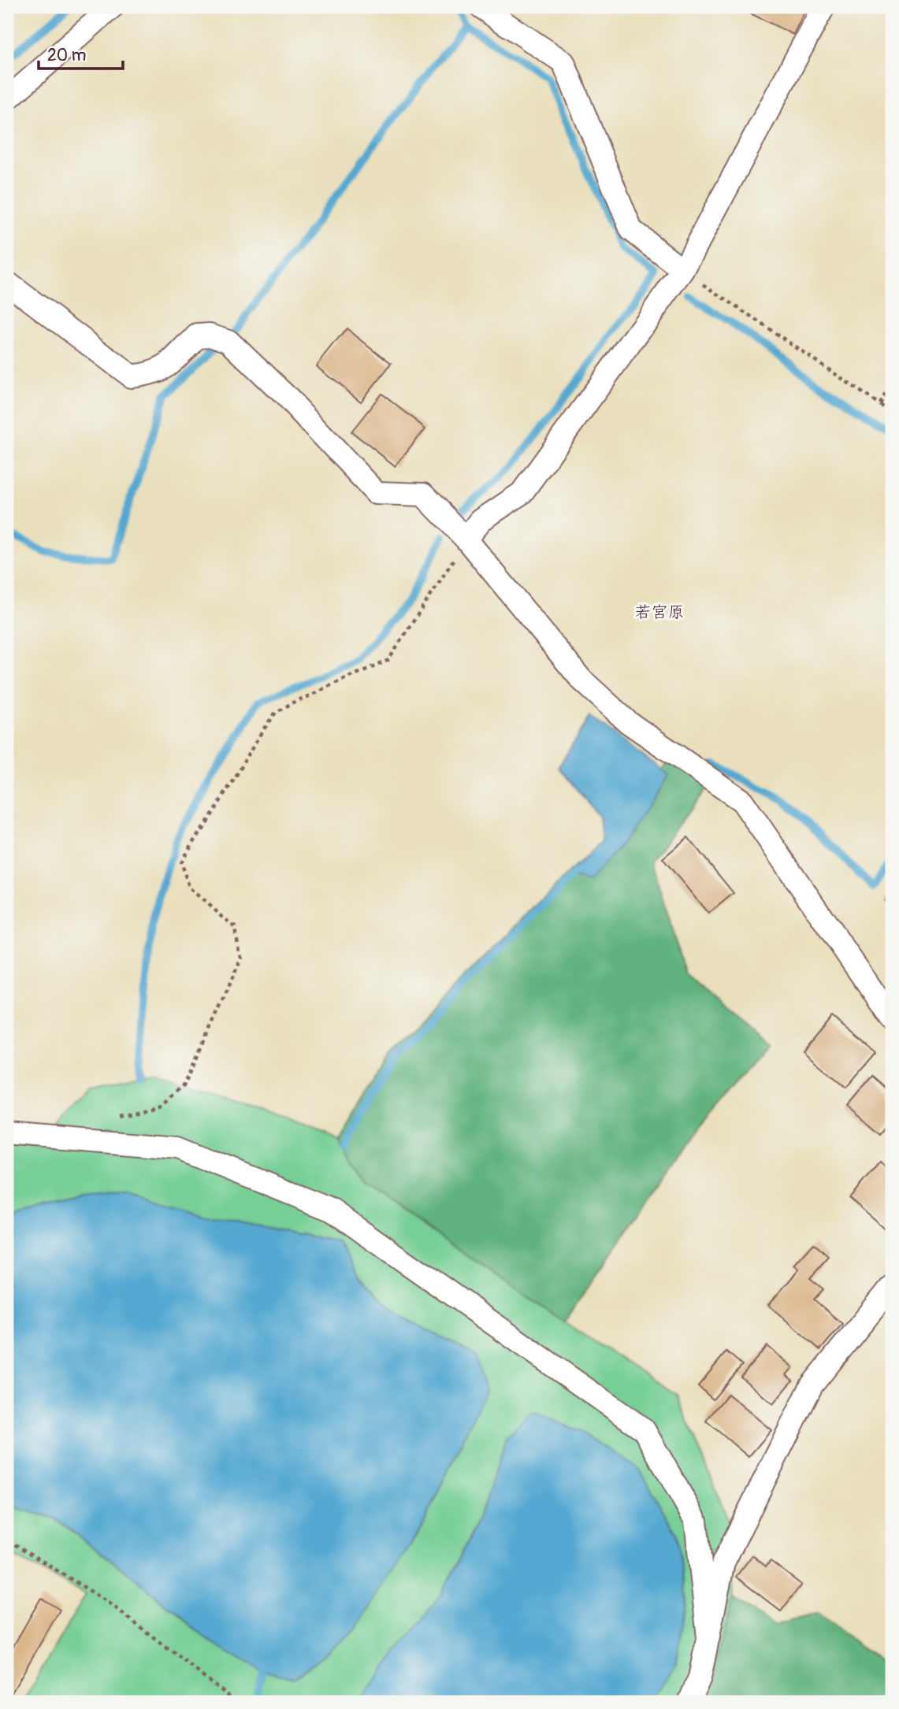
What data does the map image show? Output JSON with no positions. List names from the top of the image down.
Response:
{
  "districts": ["若宮原"],
  "scale_bar": "20 m"
}
